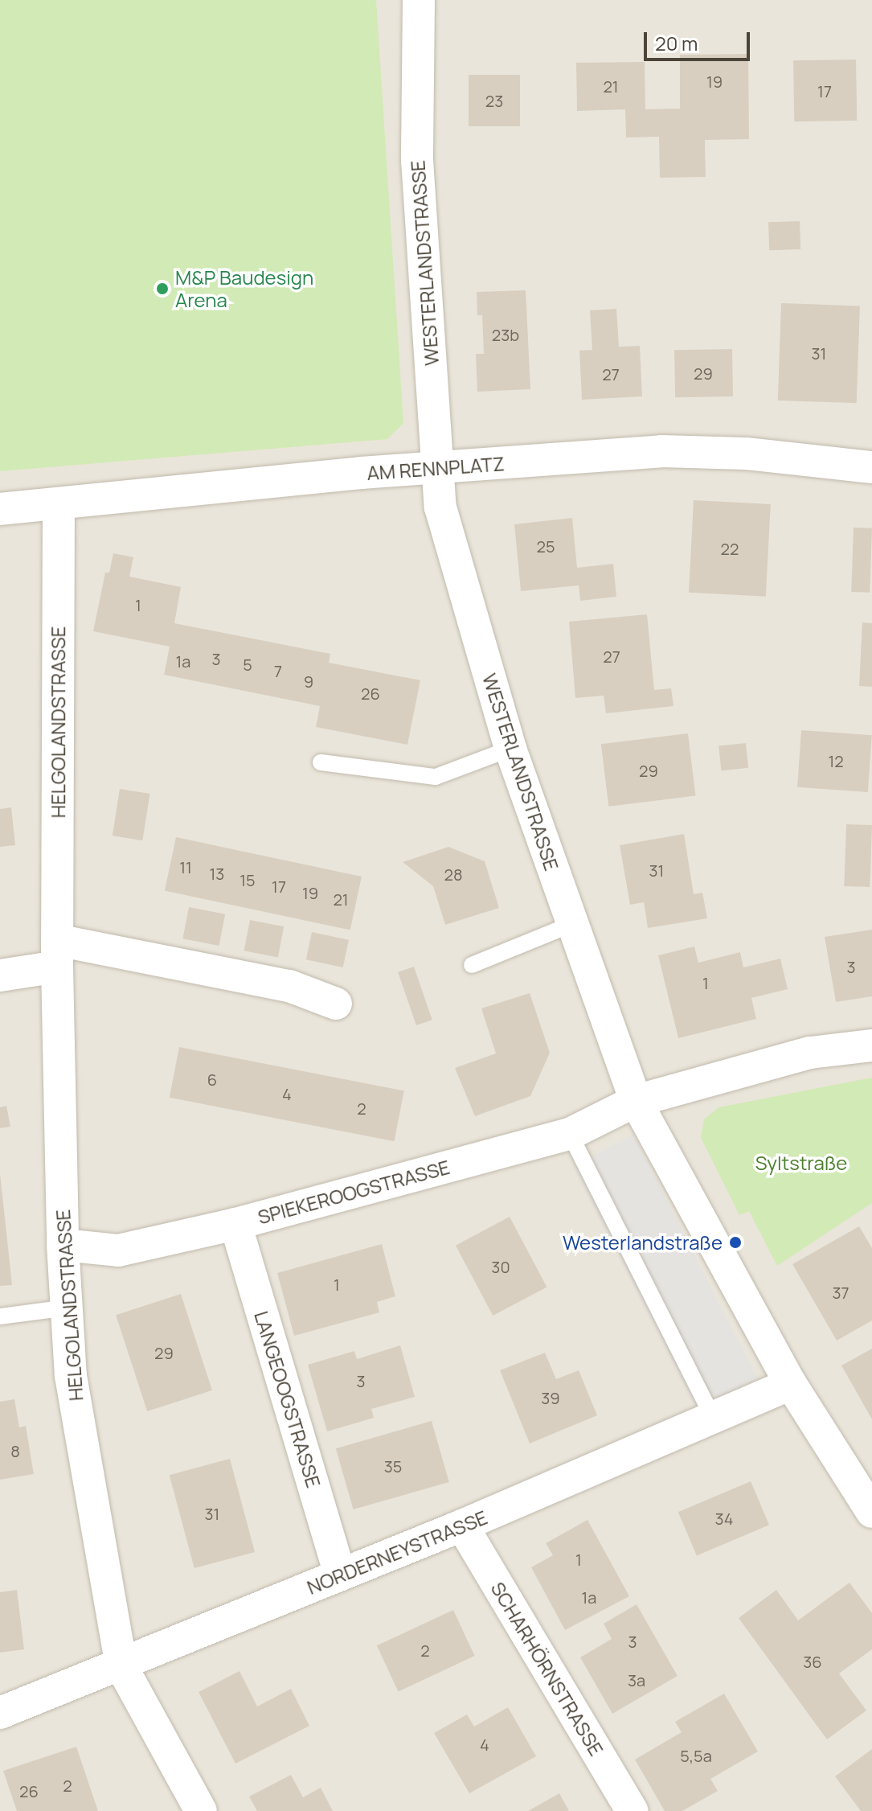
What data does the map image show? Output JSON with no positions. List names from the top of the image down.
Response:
{
  "streets": {
    "street": [
      "WESTERLANDSTRASSE",
      "AM RENNPLATZ",
      "HELGOLANDSTRASSE",
      "SPIEKEROOGSTRASSE",
      "LANGEOOGSTRASSE",
      "NORDERNEYSTRASSE",
      "SCHARHÖRNSTRASSE"
    ]
  },
  "crossings": [
    ["WESTERLANDSTRASSE", "AM RENNPLATZ"],
    ["WESTERLANDSTRASSE", "SPIEKEROOGSTRASSE"],
    ["WESTERLANDSTRASSE", "NORDERNEYSTRASSE"],
    ["AM RENNPLATZ", "HELGOLANDSTRASSE"],
    ["HELGOLANDSTRASSE", "SPIEKEROOGSTRASSE"],
    ["HELGOLANDSTRASSE", "NORDERNEYSTRASSE"],
    ["SPIEKEROOGSTRASSE", "LANGEOOGSTRASSE"],
    ["LANGEOOGSTRASSE", "NORDERNEYSTRASSE"],
    ["NORDERNEYSTRASSE", "SCHARHÖRNSTRASSE"]
  ],
  "parks": ["Syltstraße"],
  "places": ["M&P Baudesign Arena", "Westerlandstraße"],
  "house_numbers": [
    "19",
    "21",
    "17",
    "23",
    "23b",
    "31",
    "29",
    "27",
    "25",
    "22",
    "1",
    "27",
    "3",
    "1a",
    "5",
    "7",
    "9",
    "26",
    "12",
    "29",
    "11",
    "31",
    "13",
    "28",
    "15",
    "17",
    "19",
    "21",
    "3",
    "1",
    "6",
    "4",
    "2",
    "30",
    "1",
    "37",
    "29",
    "3",
    "39",
    "8",
    "35",
    "31",
    "34",
    "1",
    "1a",
    "3",
    "2",
    "36",
    "3a",
    "4",
    "5,5a",
    "2",
    "26"
  ],
  "scale_bar": "20 m"
}
